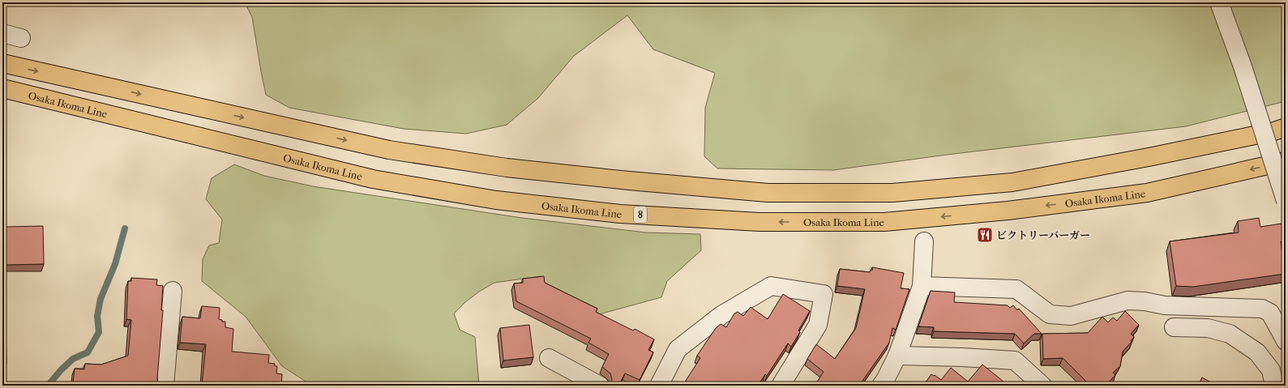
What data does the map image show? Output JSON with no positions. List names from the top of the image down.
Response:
{
  "streets": {
    "main road": ["Osaka Ikoma Line", "8"]
  },
  "places": {
    "restaurant": ["ビクトリーバーガー"]
  }
}
